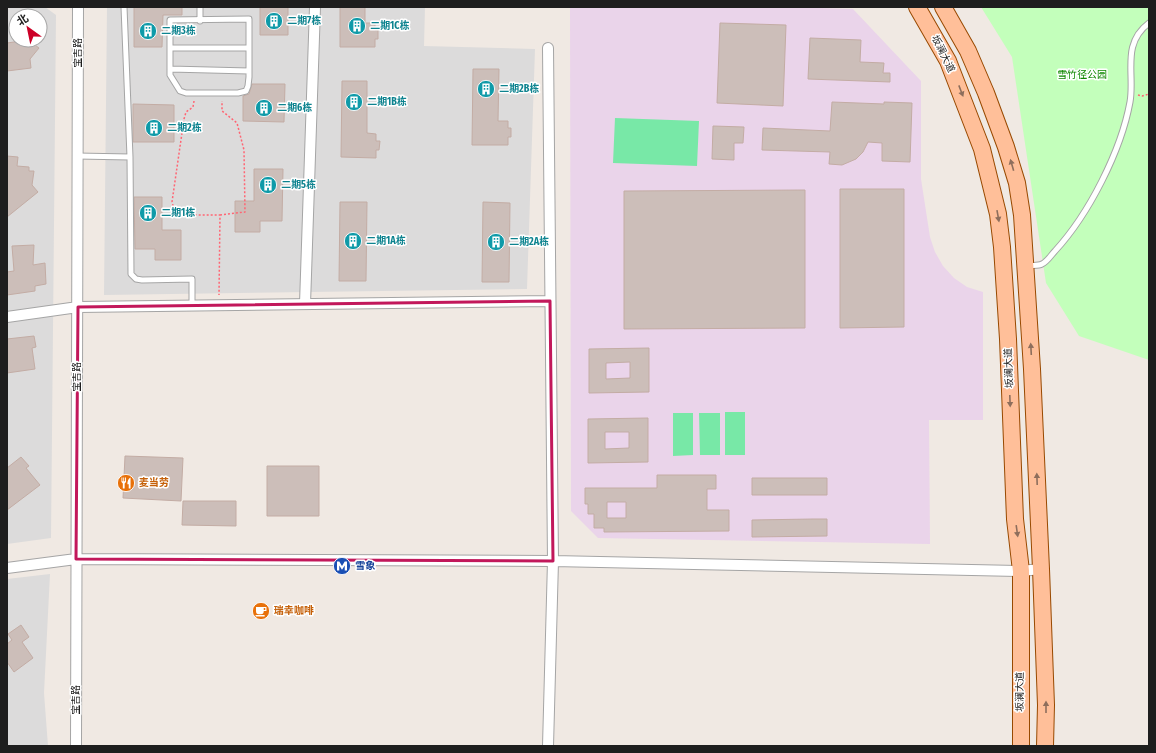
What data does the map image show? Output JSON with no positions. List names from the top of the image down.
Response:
{
  "streets": {
    "main road": ["坂澜大道"],
    "street": ["宝吉路"]
  },
  "parks": ["雪竹径公园"],
  "places": {
    "building": [
      "二期7栋",
      "二期1C栋",
      "二期3栋",
      "二期2B栋",
      "二期1B栋",
      "二期6栋",
      "二期2栋",
      "二期5栋",
      "二期1栋",
      "二期1A栋",
      "二期2A栋"
    ],
    "restaurant": ["麦当劳"],
    "metro station": ["雪象"],
    "cafe": ["瑞幸咖啡"]
  },
  "north": "top left"
}
